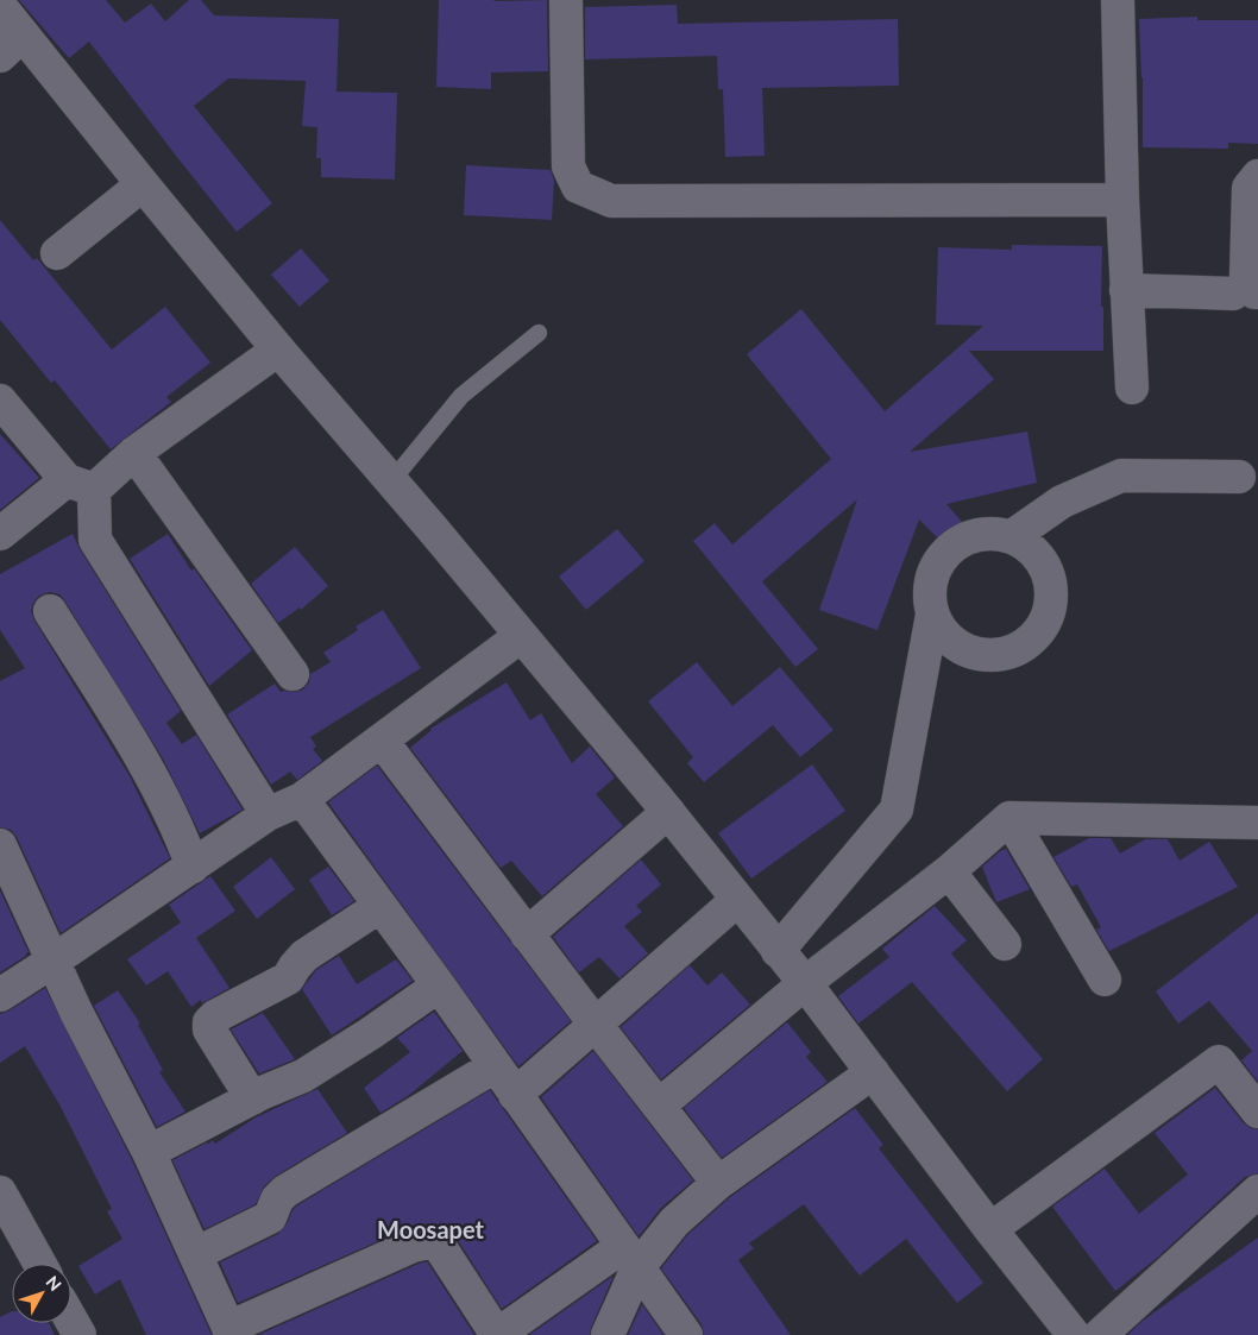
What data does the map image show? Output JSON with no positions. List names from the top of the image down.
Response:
{
  "districts": ["Moosapet"],
  "north": "top right"
}
